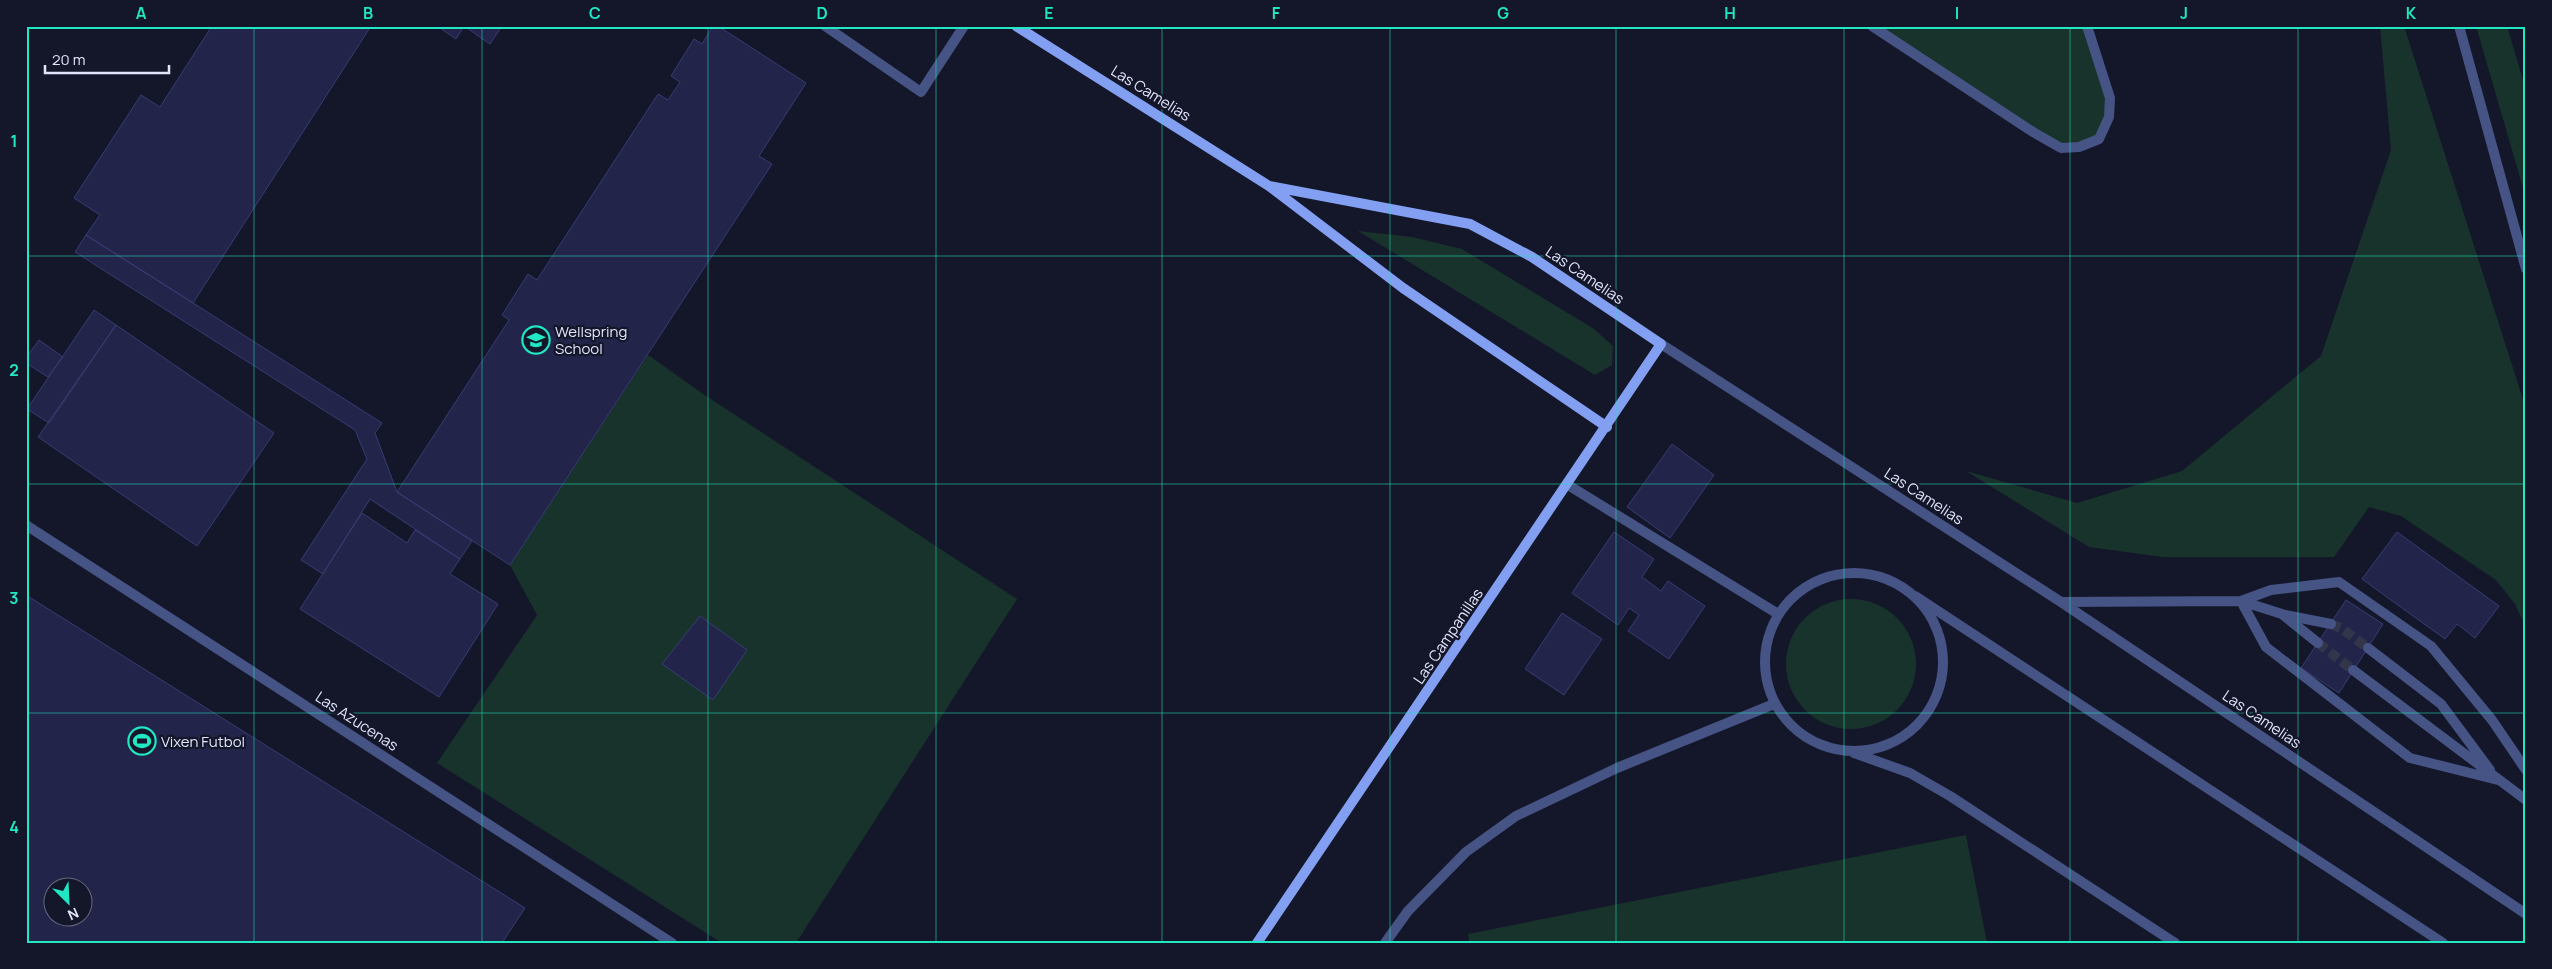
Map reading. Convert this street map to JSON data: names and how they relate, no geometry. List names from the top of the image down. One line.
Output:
{"streets":{"street":["Las Camelias","Las Campanillas","Las Azucenas"]},"crossings":[["Las Camelias","Las Campanillas"]],"places":{"school or university":["Wellspring School"],"sports":["Vixen Futbol"]},"scale_bar":"20 m","north":"bottom right","grid":{"columns":["A","B","C","D","E","F","G","H","I","J","K"],"rows":["1","2","3","4"]}}
